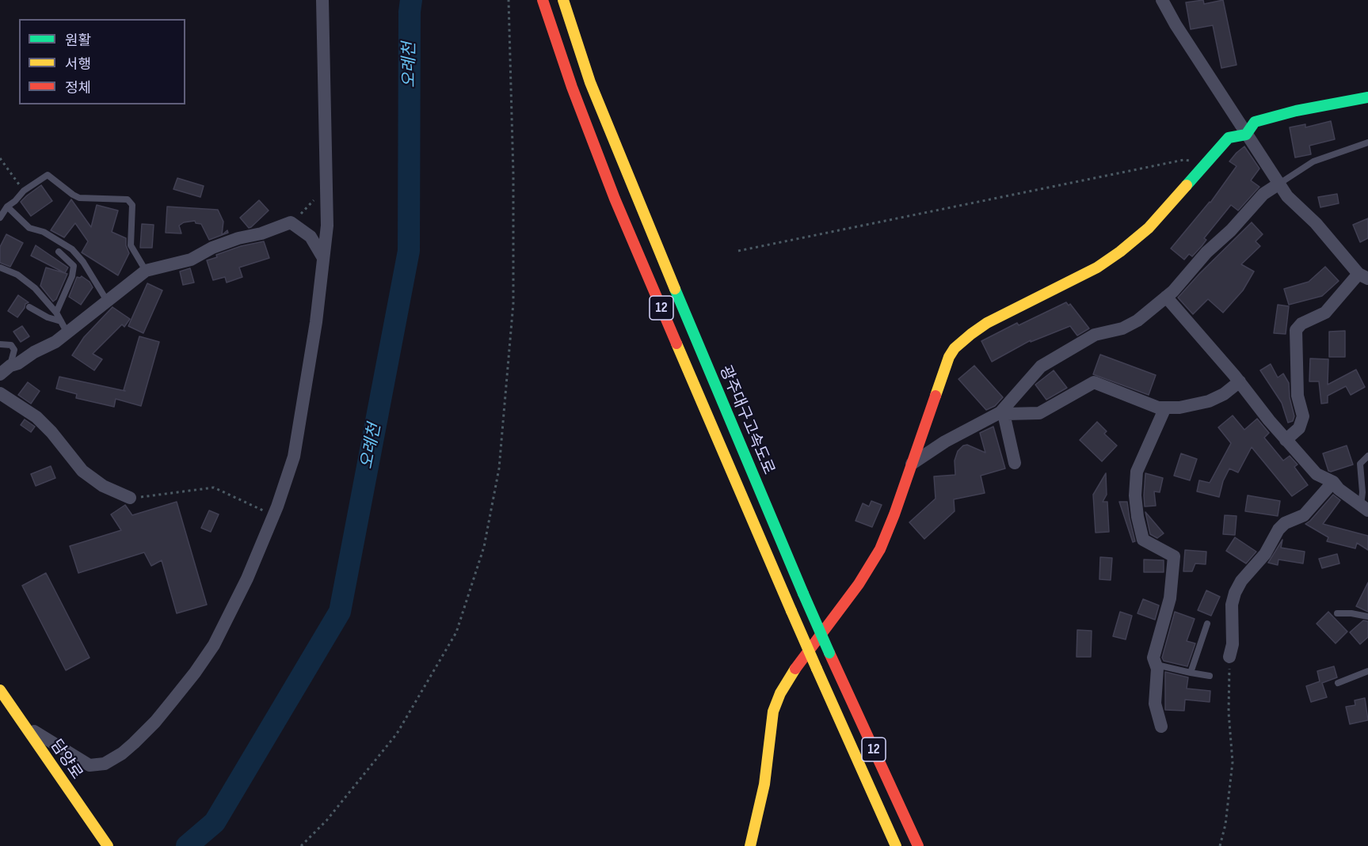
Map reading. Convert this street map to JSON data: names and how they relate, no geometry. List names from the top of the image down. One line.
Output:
{"streets":{"main road":["12","광주대구고속도로","담양로"]},"water":["오례천"],"legend":["원활","서행","정체"]}
